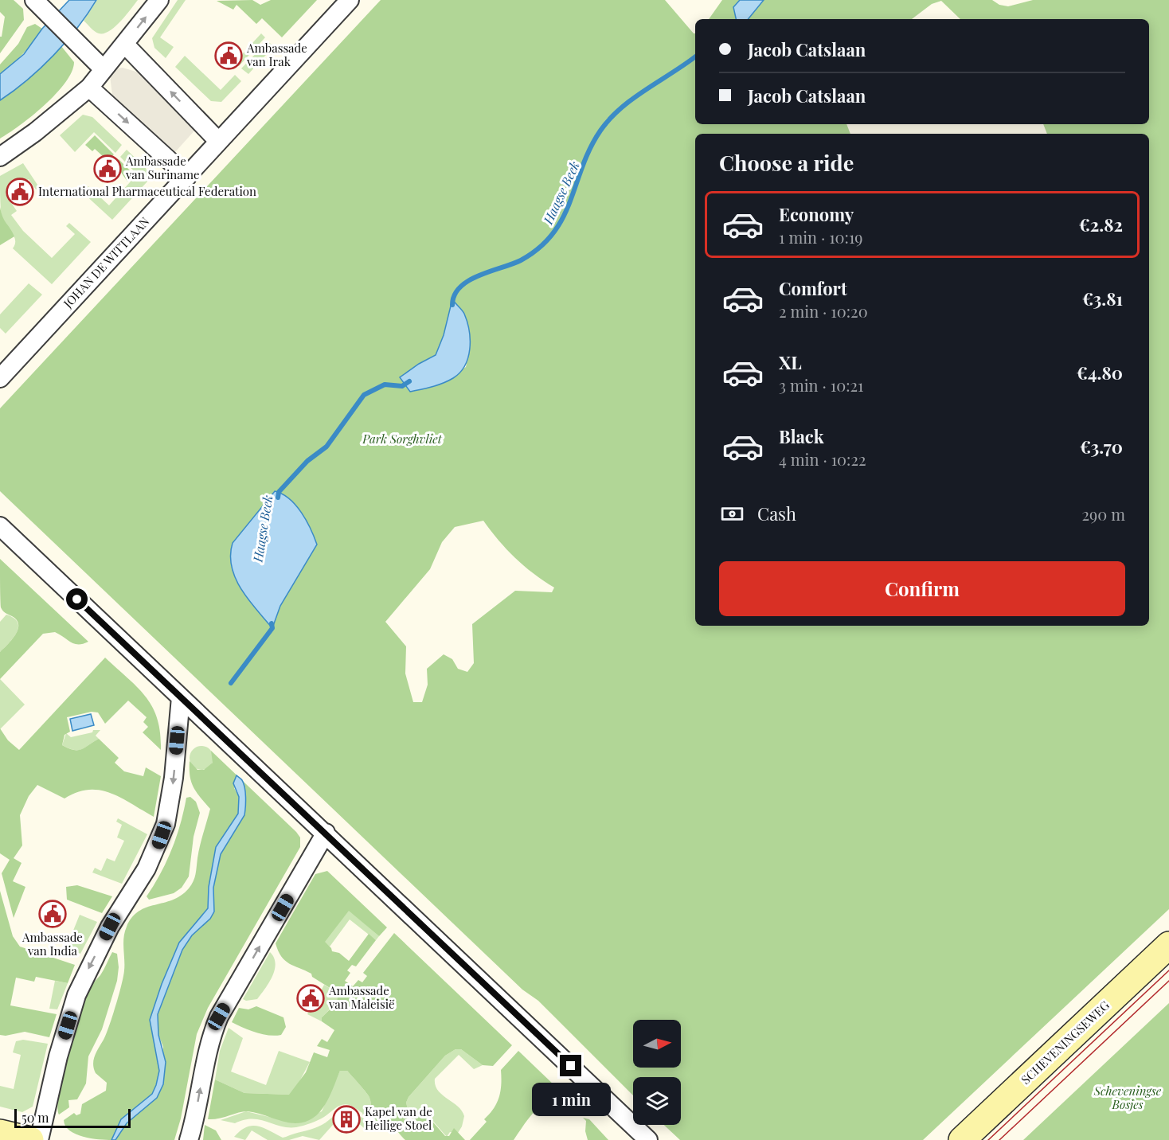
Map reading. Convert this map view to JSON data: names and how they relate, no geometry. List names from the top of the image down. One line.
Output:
{"streets":{"street":["JOHAN DE WITTLAAN","SCHEVENINGSEWEG"]},"water":["Haagse Beek"],"parks":["Park Sorghvliet","Scheveningse Bosjes"],"places":{"public building":["Ambassade van Irak","Ambassade van Suriname","International Pharmaceutical Federation","Ambassade van India","Ambassade van Maleisië"],"building":["Kapel van de Heilige Stoel"]},"scale_bar":"50 m","north":"right","page":{"banner":["Jacob Catslaan","Jacob Catslaan"],"heading":"Choose a ride","list":[{"name":"Economy","note":"1 min · 10:19","value":"€2.82"},{"name":"Comfort","note":"2 min · 10:20","value":"€3.81"},{"name":"XL","note":"3 min · 10:21","value":"€4.80"},{"name":"Black","note":"4 min · 10:22","value":"€3.70"}],"pay":["Cash","290 m"],"buttons":"Confirm","bubble":"1 min","scale":"50 m"}}
